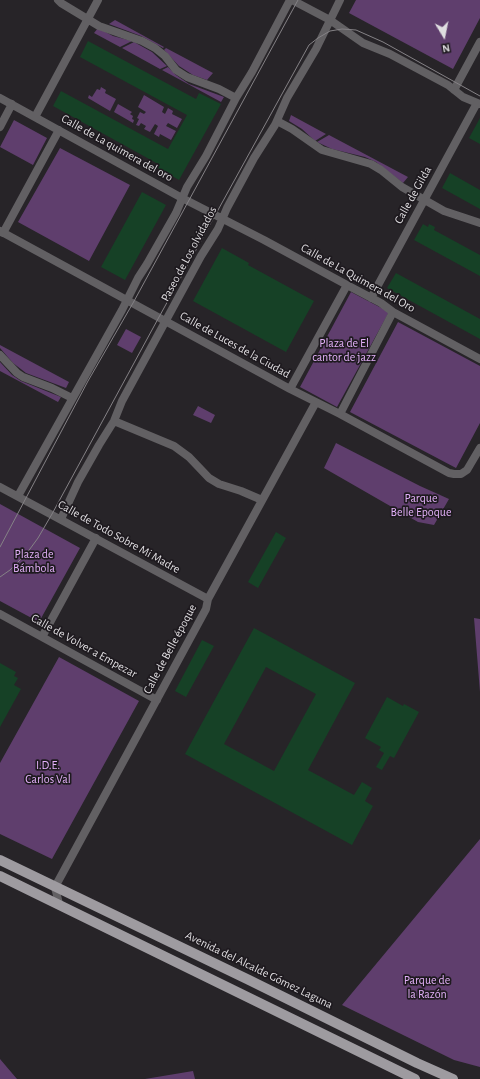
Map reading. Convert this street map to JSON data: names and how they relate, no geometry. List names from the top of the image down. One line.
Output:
{"streets":{"main road":["Avenida del Alcalde Gómez Laguna"],"street":["Calle de La quimera del oro","Calle de Gilda","Paseo de Los olvidados","Calle de La Quimera del Oro","Calle de Luces de la Ciudad","Calle de Todo Sobre Mi Madre","Calle de Volver a Empezar","Calle de Belle époque"]},"crossings":[["Calle de La quimera del oro","Paseo de Los olvidados"],["Calle de La quimera del oro","Calle de La Quimera del Oro"],["Calle de Gilda","Calle de La Quimera del Oro"],["Paseo de Los olvidados","Calle de La Quimera del Oro"],["Paseo de Los olvidados","Calle de Luces de la Ciudad"],["Paseo de Los olvidados","Calle de Todo Sobre Mi Madre"],["Calle de Luces de la Ciudad","Calle de Belle époque"],["Calle de Todo Sobre Mi Madre","Calle de Belle époque"],["Calle de Volver a Empezar","Calle de Belle époque"],["Calle de Belle époque","Avenida del Alcalde Gómez Laguna"]],"parks":["Plaza de El cantor de jazz","Parque Belle Epoque","Plaza de Bámbola","I.D.E. Carlos Val","Parque de la Razón"],"north":"bottom"}
